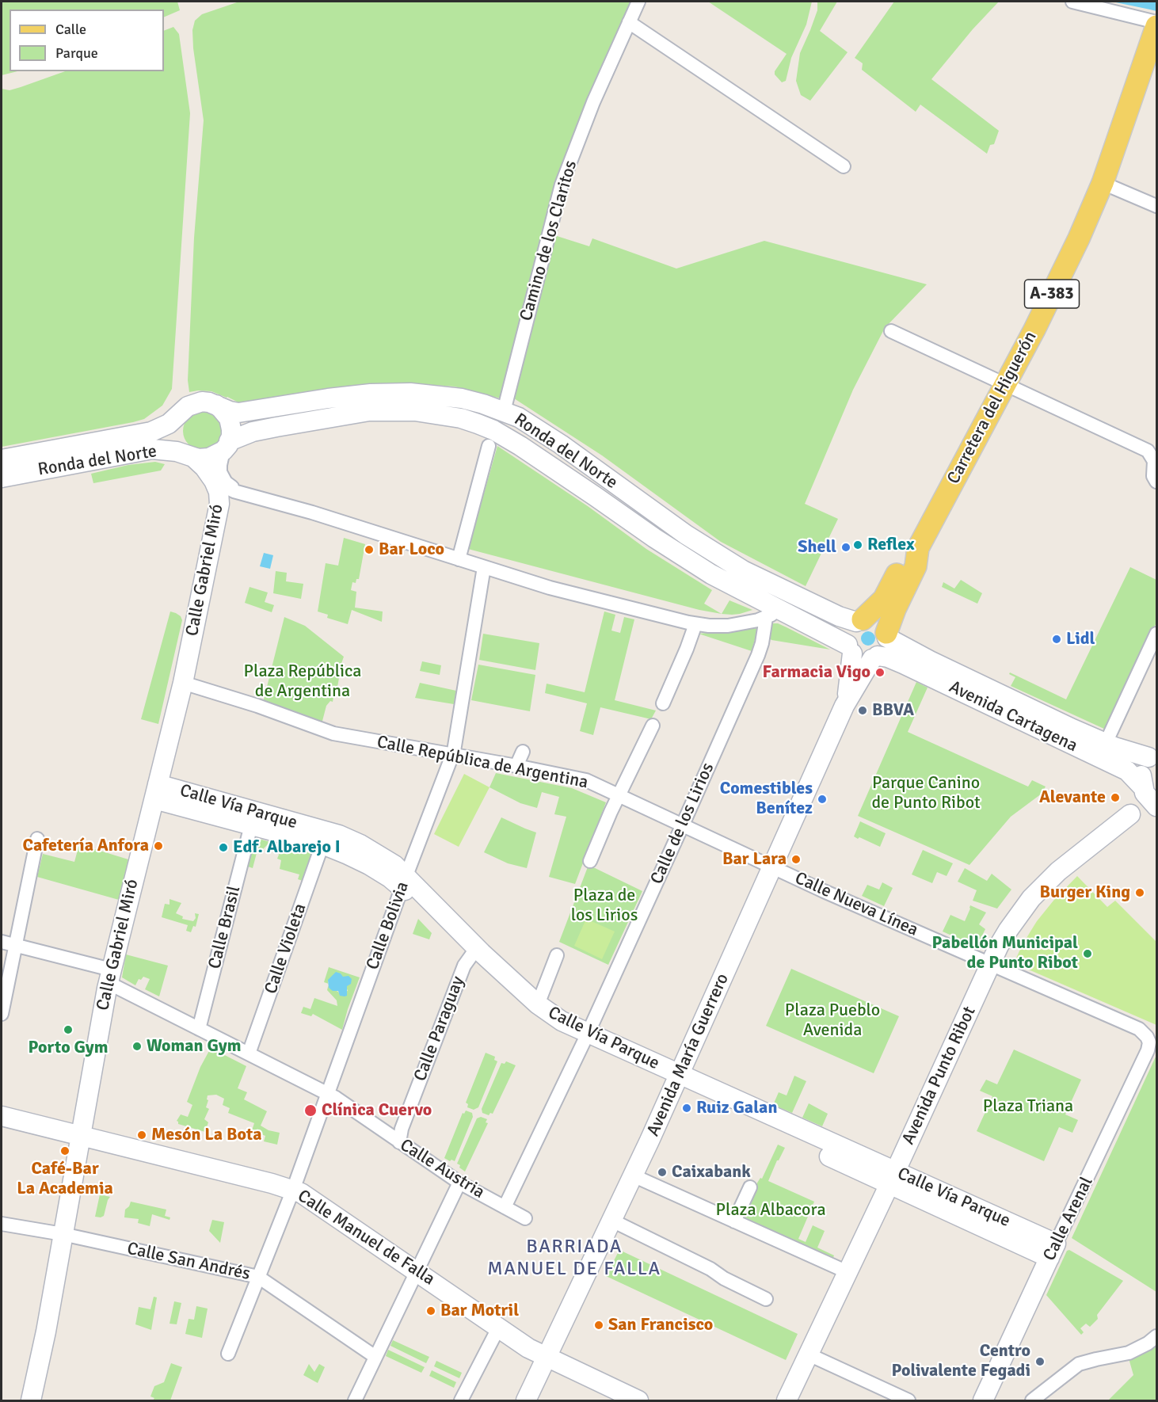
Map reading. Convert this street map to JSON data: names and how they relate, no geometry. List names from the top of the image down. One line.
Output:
{"streets":{"main road":["A-383","Carretera del Higuerón"],"street":["Camino de los Claritos","Ronda del Norte","Calle Gabriel Miró","Avenida Cartagena","Calle República de Argentina","Calle Vía Parque","Calle de los Lirios","Calle Nueva Línea","Calle Bolivia","Calle Brasil","Calle Violeta","Calle Paraguay","Avenida María Guerrero","Avenida Punto Ribot","Calle Austria","Calle Arenal","Calle Manuel de Falla","Calle San Andrés"]},"crossings":[["Camino de los Claritos","Ronda del Norte"],["A-383","Carretera del Higuerón"],["A-383","Ronda del Norte"],["A-383","Avenida Cartagena"],["A-383","Avenida María Guerrero"],["Ronda del Norte","Calle Gabriel Miró"],["Ronda del Norte","Avenida Cartagena"],["Ronda del Norte","Avenida María Guerrero"],["Calle Gabriel Miró","Calle República de Argentina"],["Calle Gabriel Miró","Calle Vía Parque"],["Calle Gabriel Miró","Calle Austria"],["Calle Gabriel Miró","Calle Manuel de Falla"],["Calle Gabriel Miró","Calle San Andrés"],["Avenida Cartagena","Avenida María Guerrero"],["Avenida Cartagena","Avenida Punto Ribot"],["Calle República de Argentina","Calle de los Lirios"],["Calle República de Argentina","Calle Nueva Línea"],["Calle República de Argentina","Calle Bolivia"],["Calle República de Argentina","Avenida María Guerrero"],["Calle Vía Parque","Calle de los Lirios"],["Calle Vía Parque","Calle Bolivia"],["Calle Vía Parque","Calle Brasil"],["Calle Vía Parque","Calle Violeta"],["Calle Vía Parque","Calle Paraguay"],["Calle Vía Parque","Avenida María Guerrero"],["Calle Vía Parque","Avenida Punto Ribot"],["Calle Vía Parque","Calle Arenal"],["Calle de los Lirios","Calle Austria"],["Calle Nueva Línea","Avenida María Guerrero"],["Calle Nueva Línea","Avenida Punto Ribot"],["Calle Nueva Línea","Calle Arenal"],["Calle Bolivia","Calle Austria"],["Calle Bolivia","Calle Manuel de Falla"],["Calle Bolivia","Calle San Andrés"],["Calle Brasil","Calle Austria"],["Calle Violeta","Calle Austria"],["Calle Paraguay","Calle Austria"],["Avenida María Guerrero","Calle Manuel de Falla"]],"districts":["BARRIADA MANUEL DE FALLA"],"parks":["Plaza República de Argentina","Parque Canino de Punto Ribot","Plaza de los Lirios","Plaza Pueblo Avenida","Plaza Triana","Plaza Albacora"],"places":["Reflex","Shell","Bar Loco","Lidl","Farmacia Vigo","BBVA","Alevante","Comestibles Benítez","Cafetería Anfora","Edf. Albarejo I","Bar Lara","Burger King","Pabellón Municipal de Punto Ribot","Porto Gym","Woman Gym","Ruiz Galan","Clínica Cuervo","Mesón La Bota","Café-Bar La Academia","Caixabank","Bar Motril","San Francisco","Centro Polivalente Fegadi"],"legend":["Calle","Parque"]}
